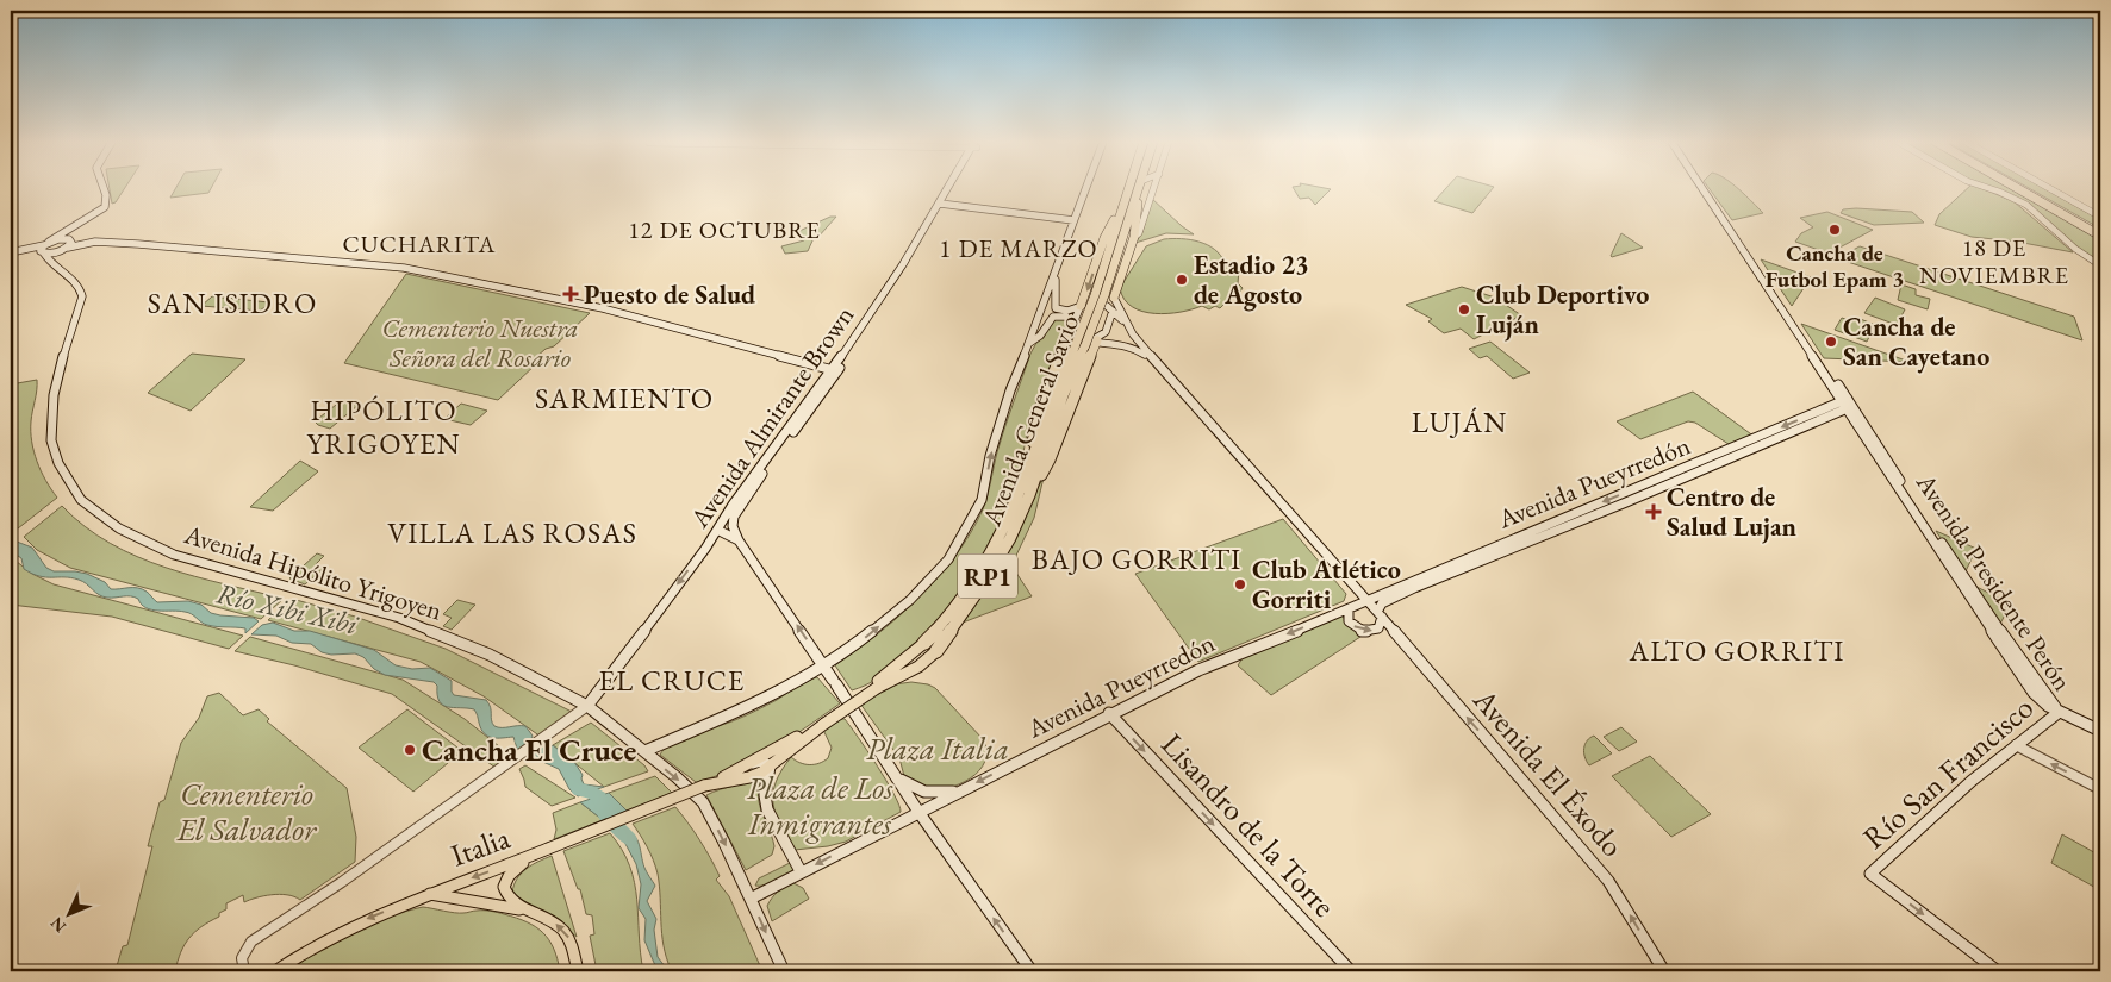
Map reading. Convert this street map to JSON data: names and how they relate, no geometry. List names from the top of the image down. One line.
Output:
{"streets":{"highway":["Avenida General Savio","RP1"],"main road":["Avenida Almirante Brown","Avenida Pueyrredón","Avenida Hipólito Yrigoyen","Avenida Presidente Perón","Avenida El Éxodo","Río San Francisco","Lisandro de la Torre","Italia"]},"crossings":[["Avenida Almirante Brown","Avenida Hipólito Yrigoyen"],["Avenida General Savio","RP1"],["Avenida General Savio","Italia"],["Avenida Pueyrredón","Avenida Hipólito Yrigoyen"],["Avenida Pueyrredón","RP1"],["Avenida Pueyrredón","Avenida Presidente Perón"],["Avenida Pueyrredón","Avenida El Éxodo"],["Avenida Pueyrredón","Lisandro de la Torre"],["Avenida Presidente Perón","Río San Francisco"]],"one_way":["Avenida El Éxodo","Lisandro de la Torre","Italia"],"districts":["12 DE OCTUBRE","CUCHARITA","1 DE MARZO","18 DE NOVIEMBRE","SAN ISIDRO","SARMIENTO","HIPÓLITO YRIGOYEN","LUJÁN","VILLA LAS ROSAS","BAJO GORRITI","ALTO GORRITI","EL CRUCE"],"water":["Río Xibi Xibi"],"parks":["Cementerio Nuestra Señora del Rosario","Plaza Italia","Plaza de Los Inmigrantes","Cementerio El Salvador"],"places":{"other":["Cancha de Futbol Epam 3","Estadio 23 de Agosto","Club Deportivo Luján","Cancha de San Cayetano","Club Atlético Gorriti","Cancha El Cruce"],"health":["Puesto de Salud","Centro de Salud Lujan"]},"north":"bottom left"}
